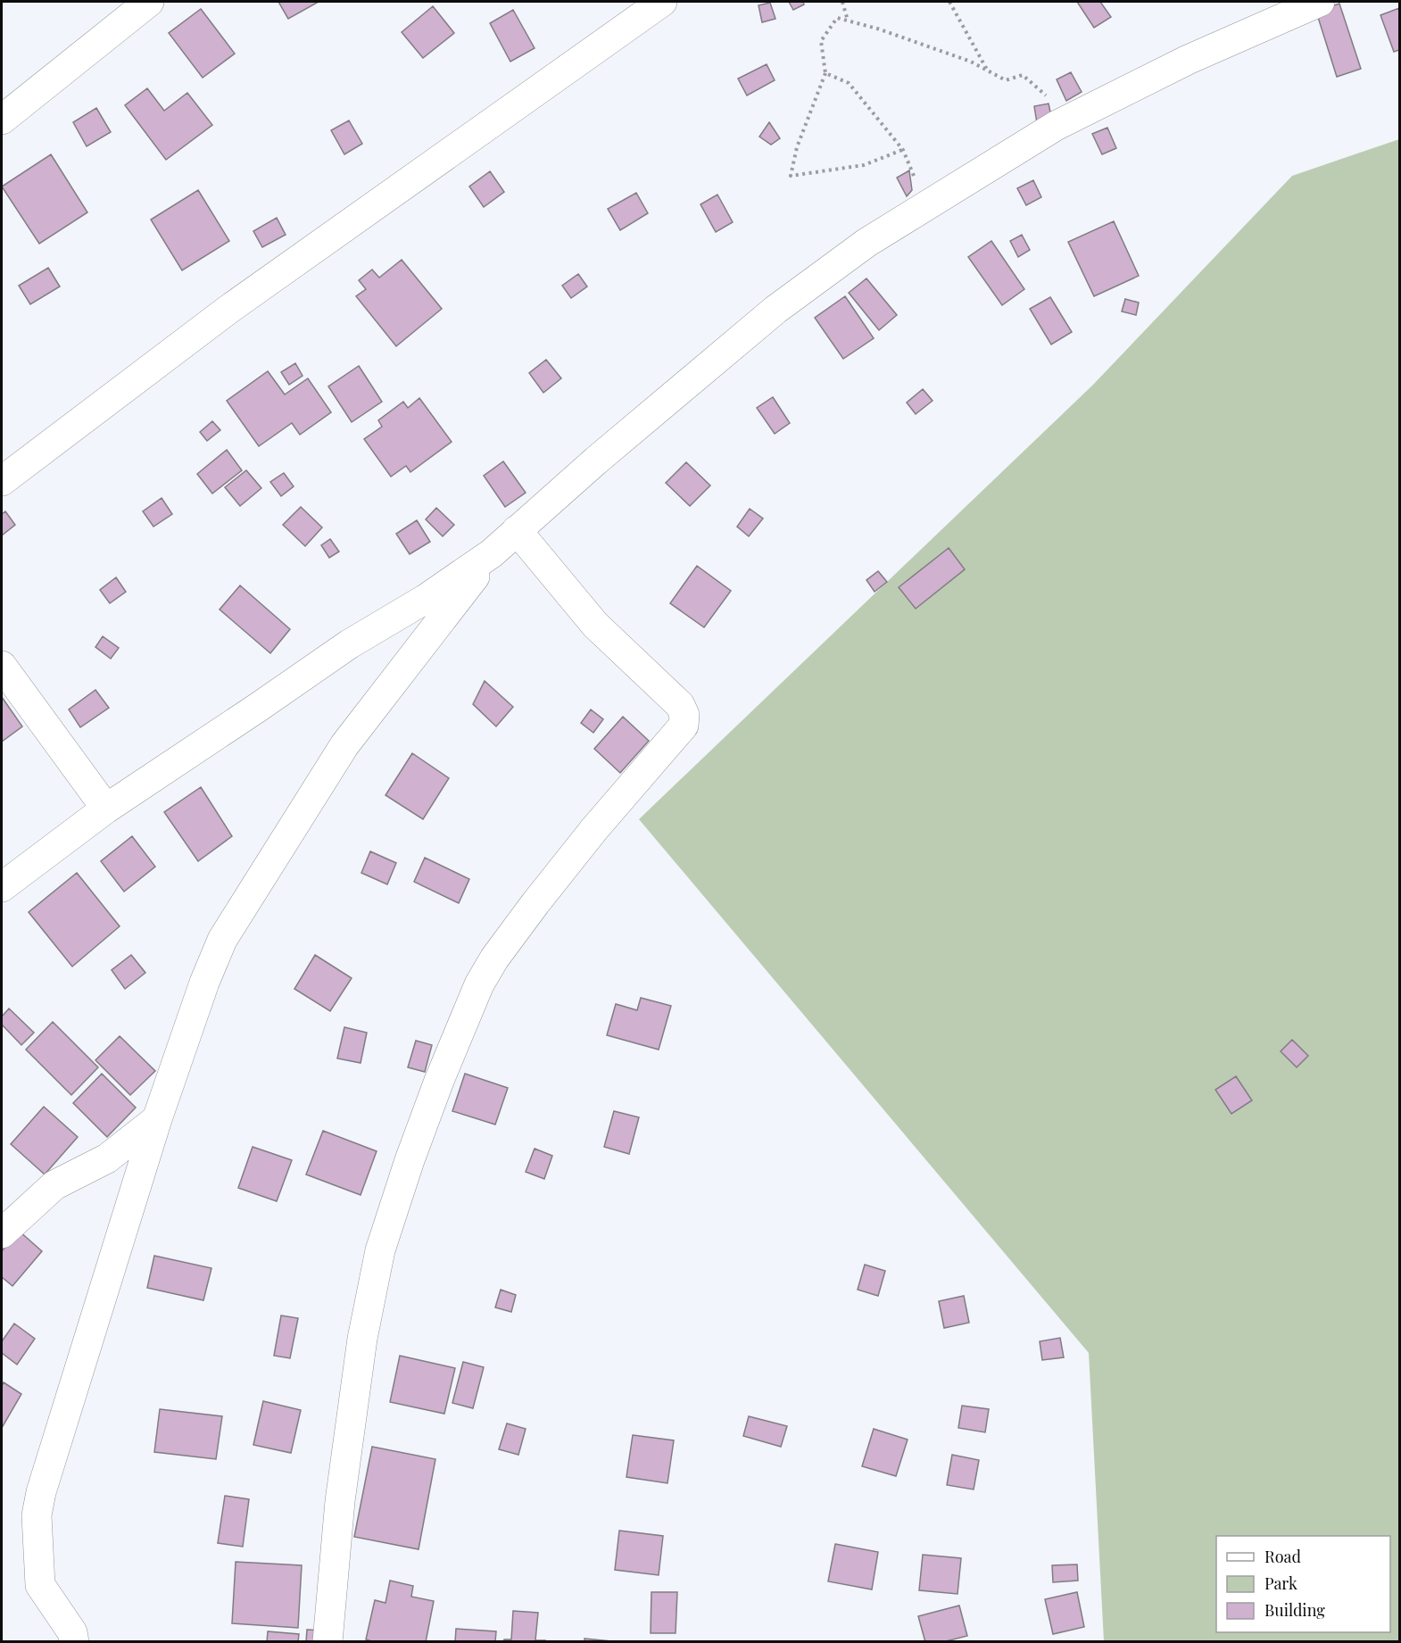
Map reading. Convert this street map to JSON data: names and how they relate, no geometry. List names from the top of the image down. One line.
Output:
{"legend":["Road","Park","Building"]}
